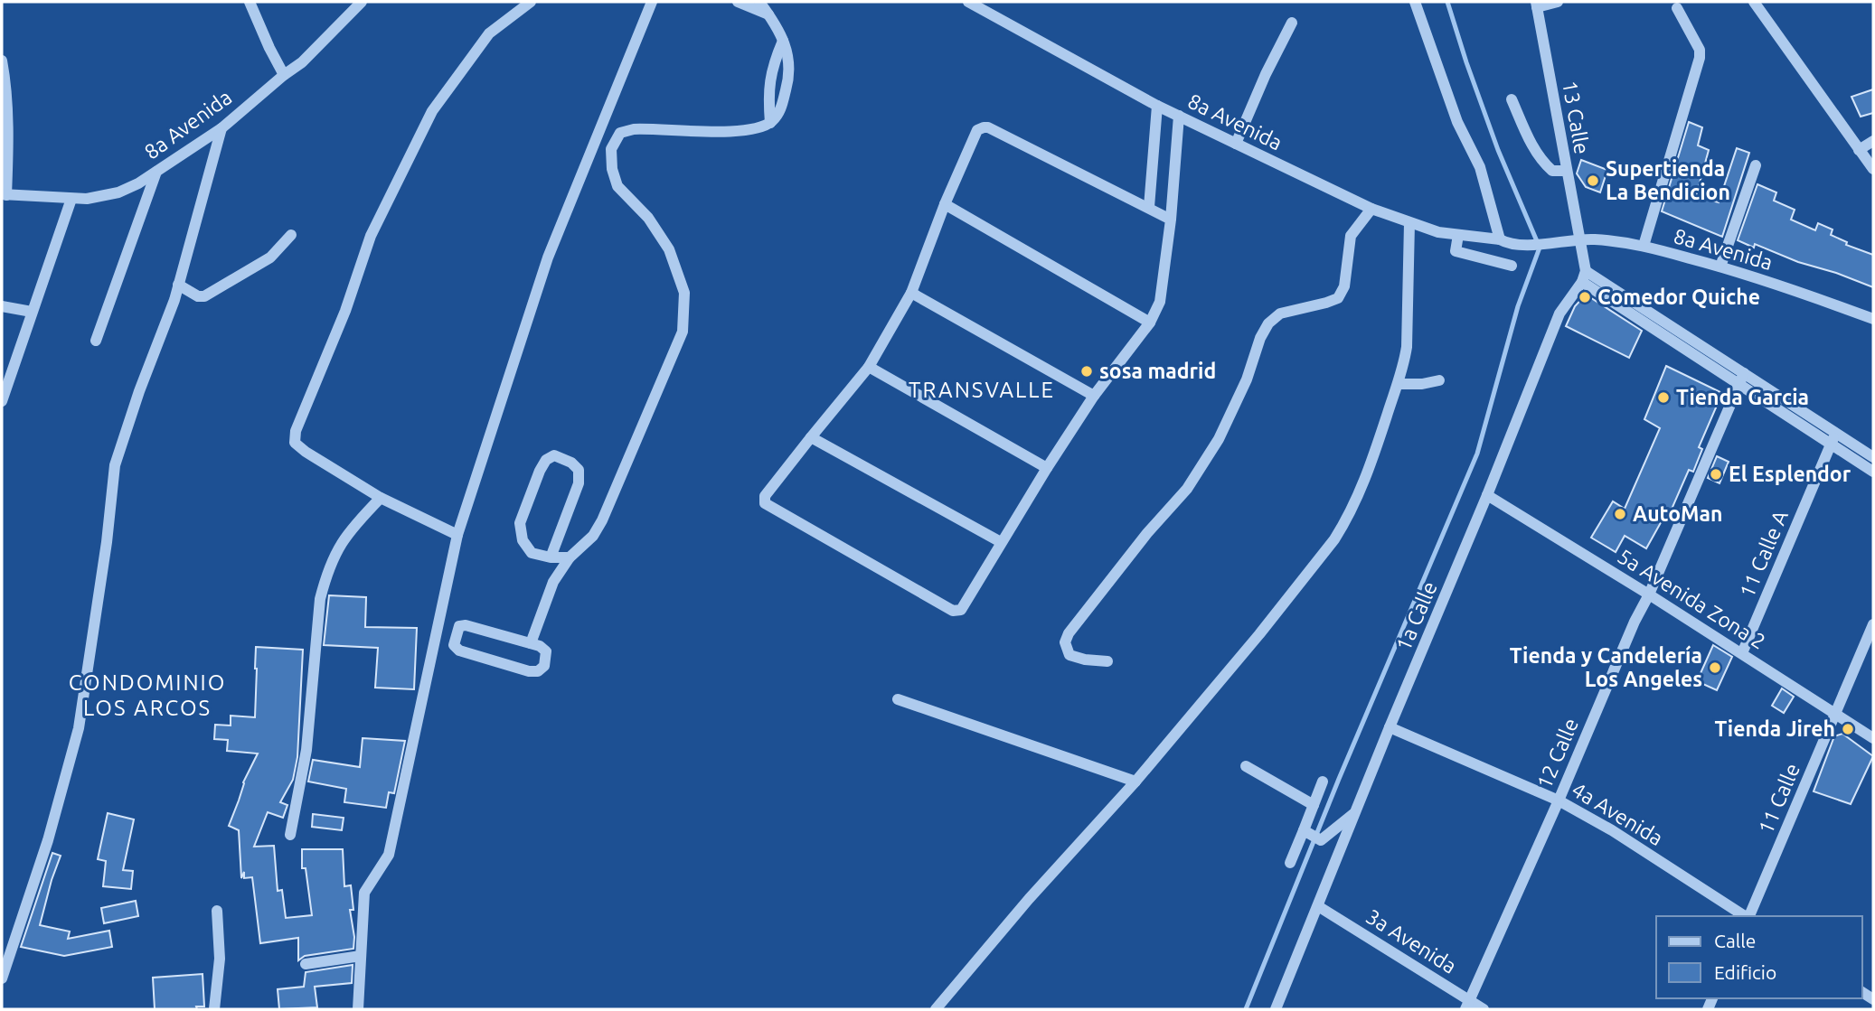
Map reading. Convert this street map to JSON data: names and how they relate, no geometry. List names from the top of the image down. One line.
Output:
{"streets":{"street":["13 Calle","8a Avenida","11 Calle A","5a Avenida Zona 2","1a Calle","12 Calle","11 Calle","4a Avenida","3a Avenida"]},"crossings":[["13 Calle","8a Avenida"],["11 Calle A","5a Avenida Zona 2"],["5a Avenida Zona 2","1a Calle"],["5a Avenida Zona 2","12 Calle"],["5a Avenida Zona 2","11 Calle"],["1a Calle","4a Avenida"],["1a Calle","3a Avenida"],["12 Calle","4a Avenida"],["12 Calle","3a Avenida"]],"districts":["TRANSVALLE","CONDOMINIO LOS ARCOS"],"places":["Supertienda La Bendicion","Comedor Quiche","sosa madrid","Tienda Garcia","El Esplendor","AutoMan","Tienda y Candelería Los Angeles","Tienda Jireh"],"legend":["Calle","Edificio"]}
